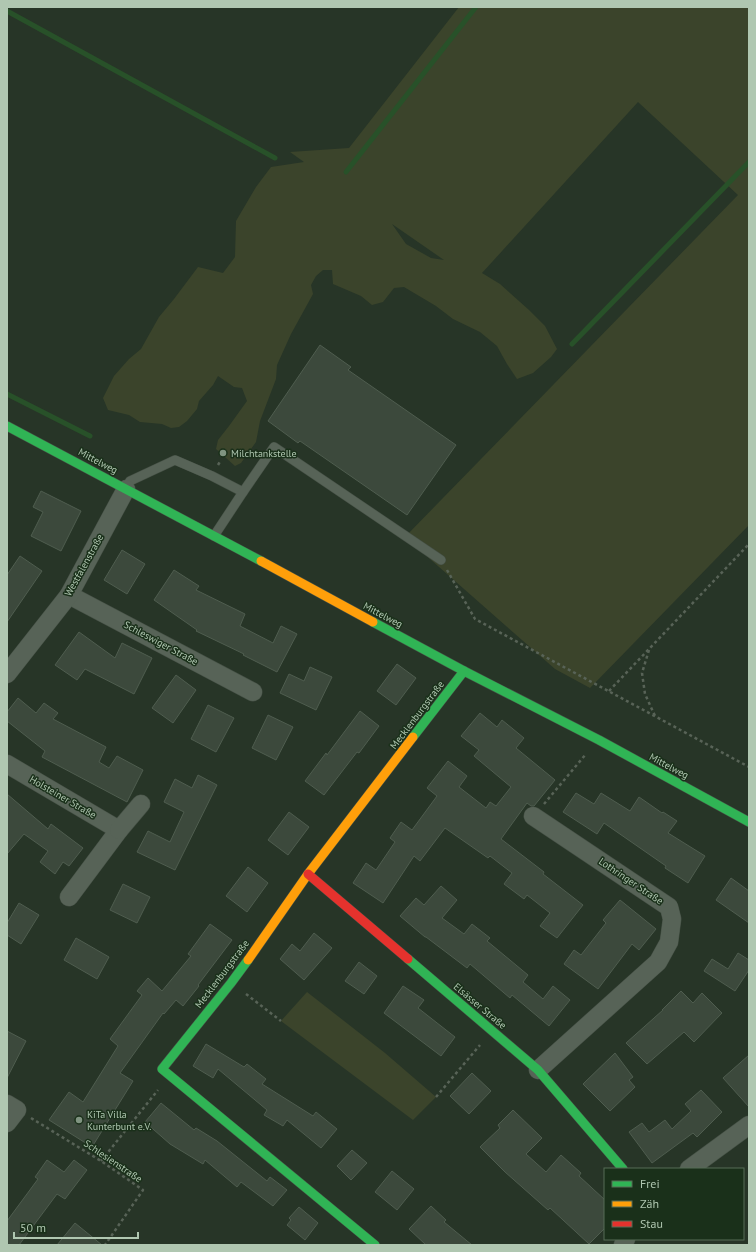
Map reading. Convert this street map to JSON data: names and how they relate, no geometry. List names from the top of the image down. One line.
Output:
{"streets":{"street":["Mittelweg","Westfalenstraße","Schleswiger Straße","Mecklenburgstraße","Holsteiner Straße","Lothringer Straße","Elsässer Straße"],"path":["Schlesienstraße"]},"crossings":[["Mittelweg","Westfalenstraße"],["Mittelweg","Mecklenburgstraße"],["Westfalenstraße","Schleswiger Straße"],["Mecklenburgstraße","Elsässer Straße"],["Lothringer Straße","Elsässer Straße"]],"places":["Milchtankstelle","KiTa Villa Kunterbunt e.V."],"legend":["Frei","Zäh","Stau"],"scale_bar":"50 m"}
